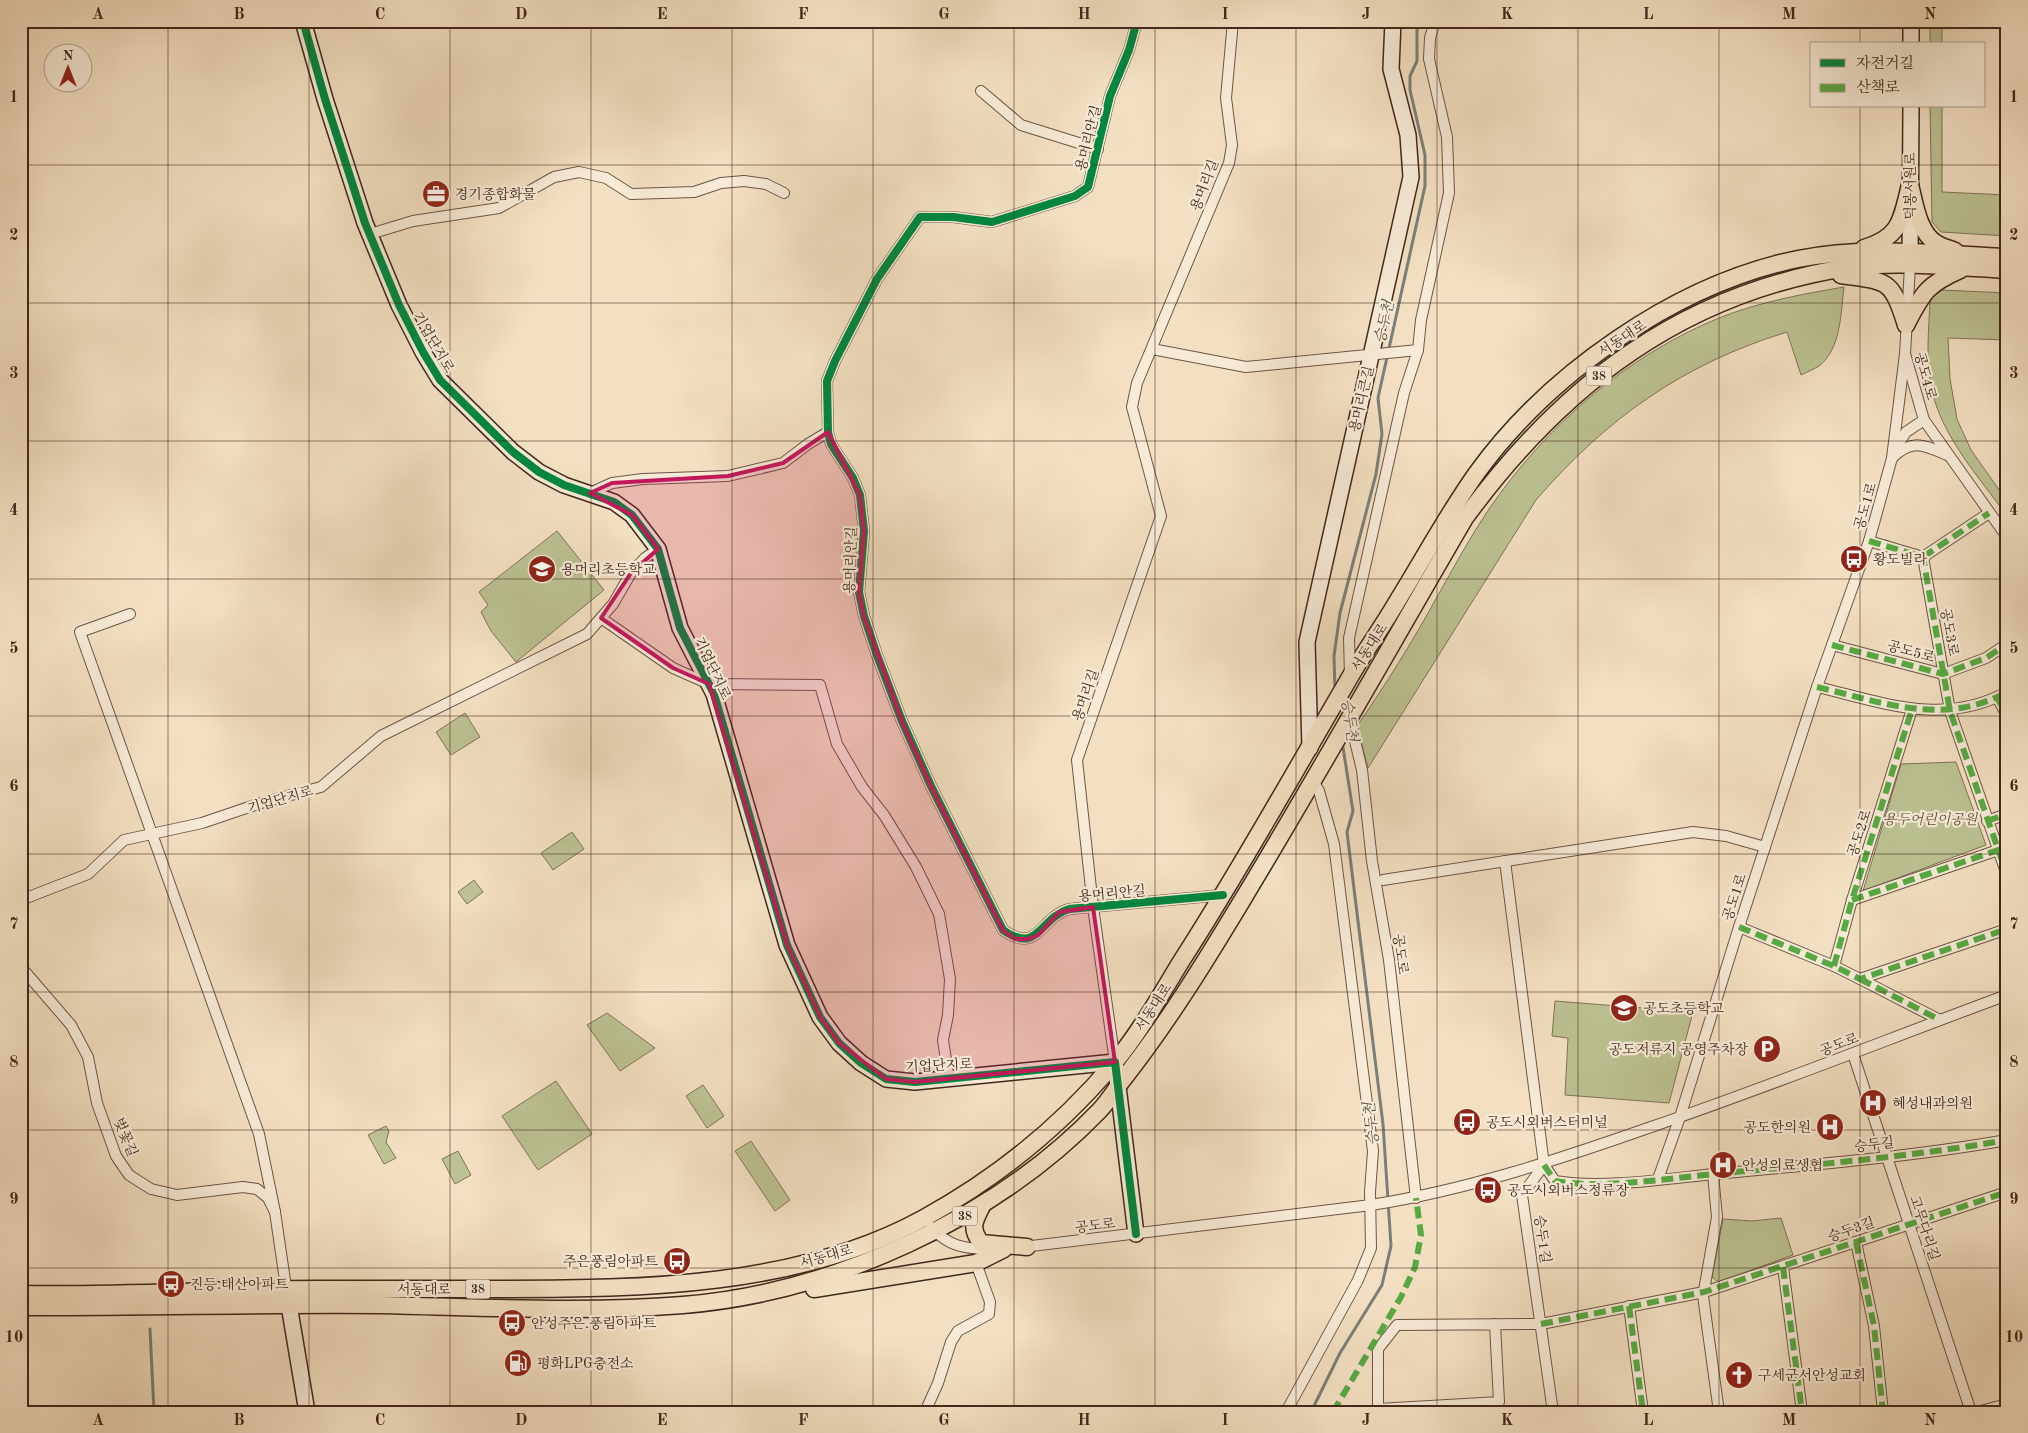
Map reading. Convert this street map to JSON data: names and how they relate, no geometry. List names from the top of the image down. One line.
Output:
{"streets":{"main road":["서동대로","38"],"street":["용머리안길","용머리길","덕봉서원로","기업단지로","공도4로","용머리큰길","공도1로","공도3로","공도5로","공도2로","공도로","벚꽃길","승두길","고무다리길","승두3길","승두1길"]},"crossings":[["용머리안길","용머리길"],["용머리안길","서동대로"],["용머리길","서동대로"],["용머리길","기업단지로"],["덕봉서원로","서동대로"],["덕봉서원로","공도4로"],["서동대로","기업단지로"],["서동대로","공도4로"],["서동대로","용머리큰길"],["서동대로","공도로"],["서동대로","벚꽃길"],["공도4로","공도1로"],["공도1로","공도5로"],["공도1로","공도로"],["공도3로","공도5로"],["공도로","승두길"],["공도로","고무다리길"],["공도로","승두1길"],["승두길","고무다리길"],["승두길","승두1길"],["고무다리길","승두3길"]],"water":["승두천"],"parks":["용두어린이공원"],"places":{"office":["경기종합화물"],"bus stop":["황도빌라","공도시외버스터미널","공도시외버스정류장","주은풍림아파트","진등.태산아파트","안성주은.풍림아파트"],"school or university":["용머리초등학교","공도초등학교"],"parking":["공도저류지 공영주차장"],"hospital":["혜성내과의원","공도한의원","안성의료생협"],"fuel station":["평화LPG충전소"],"church":["구세군서안성교회"]},"legend":["자전거길","산책로"],"north":"top","grid":{"columns":["A","B","C","D","E","F","G","H","I","J","K","L","M","N"],"rows":["1","2","3","4","5","6","7","8","9","10"]}}
